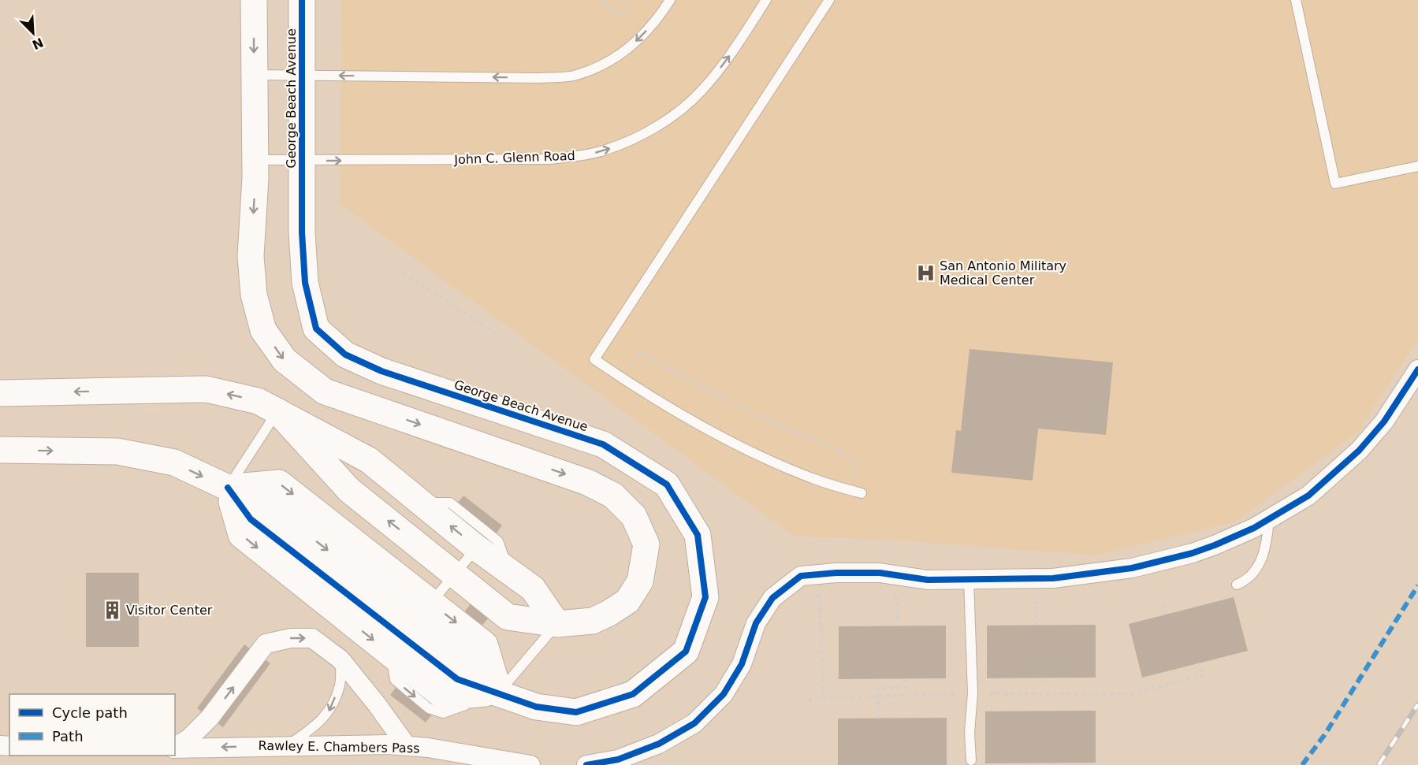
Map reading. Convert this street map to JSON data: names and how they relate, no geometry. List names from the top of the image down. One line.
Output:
{"streets":{"street":["George Beach Avenue","Rawley E. Chambers Pass"],"lane":["John C. Glenn Road"]},"crossings":[["George Beach Avenue","John C. Glenn Road"]],"places":{"hospital":["San Antonio Military Medical Center"],"building":["Visitor Center"]},"legend":["Cycle path","Path"],"north":"bottom right"}
